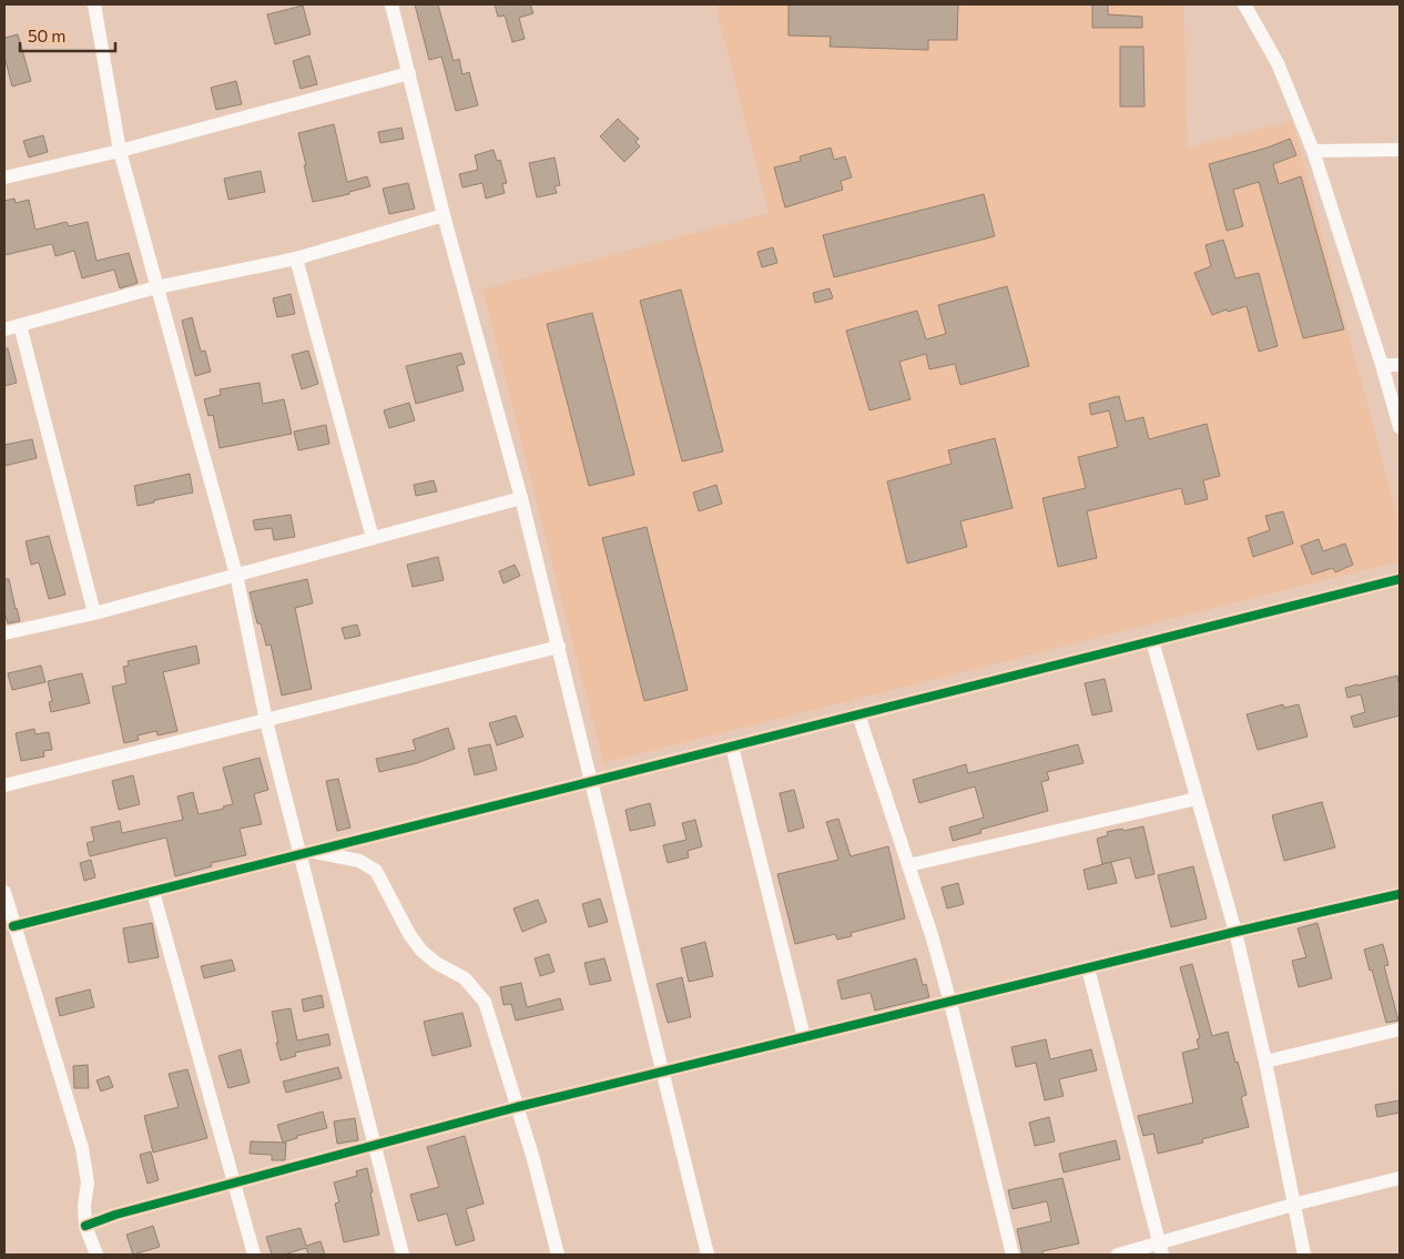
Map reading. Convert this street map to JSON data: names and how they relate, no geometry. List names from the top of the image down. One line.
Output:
{"scale_bar":"50 m"}
